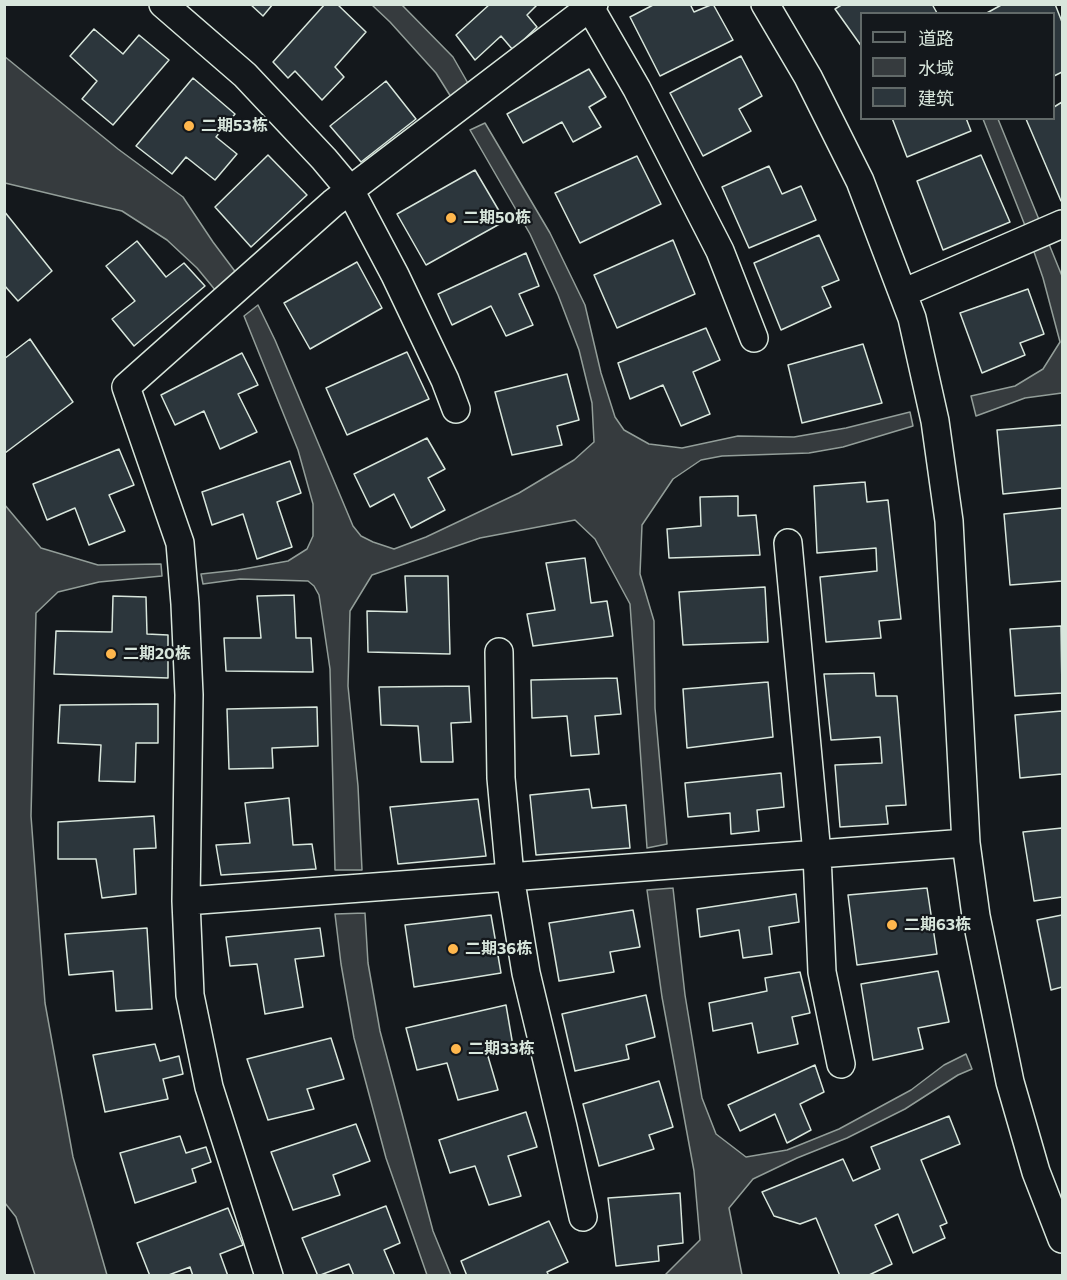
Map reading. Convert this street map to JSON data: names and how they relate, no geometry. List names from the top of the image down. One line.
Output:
{"places":["二期53栋","二期50栋","二期20栋","二期63栋","二期36栋","二期33栋"],"legend":["道路","水域","建筑"]}
